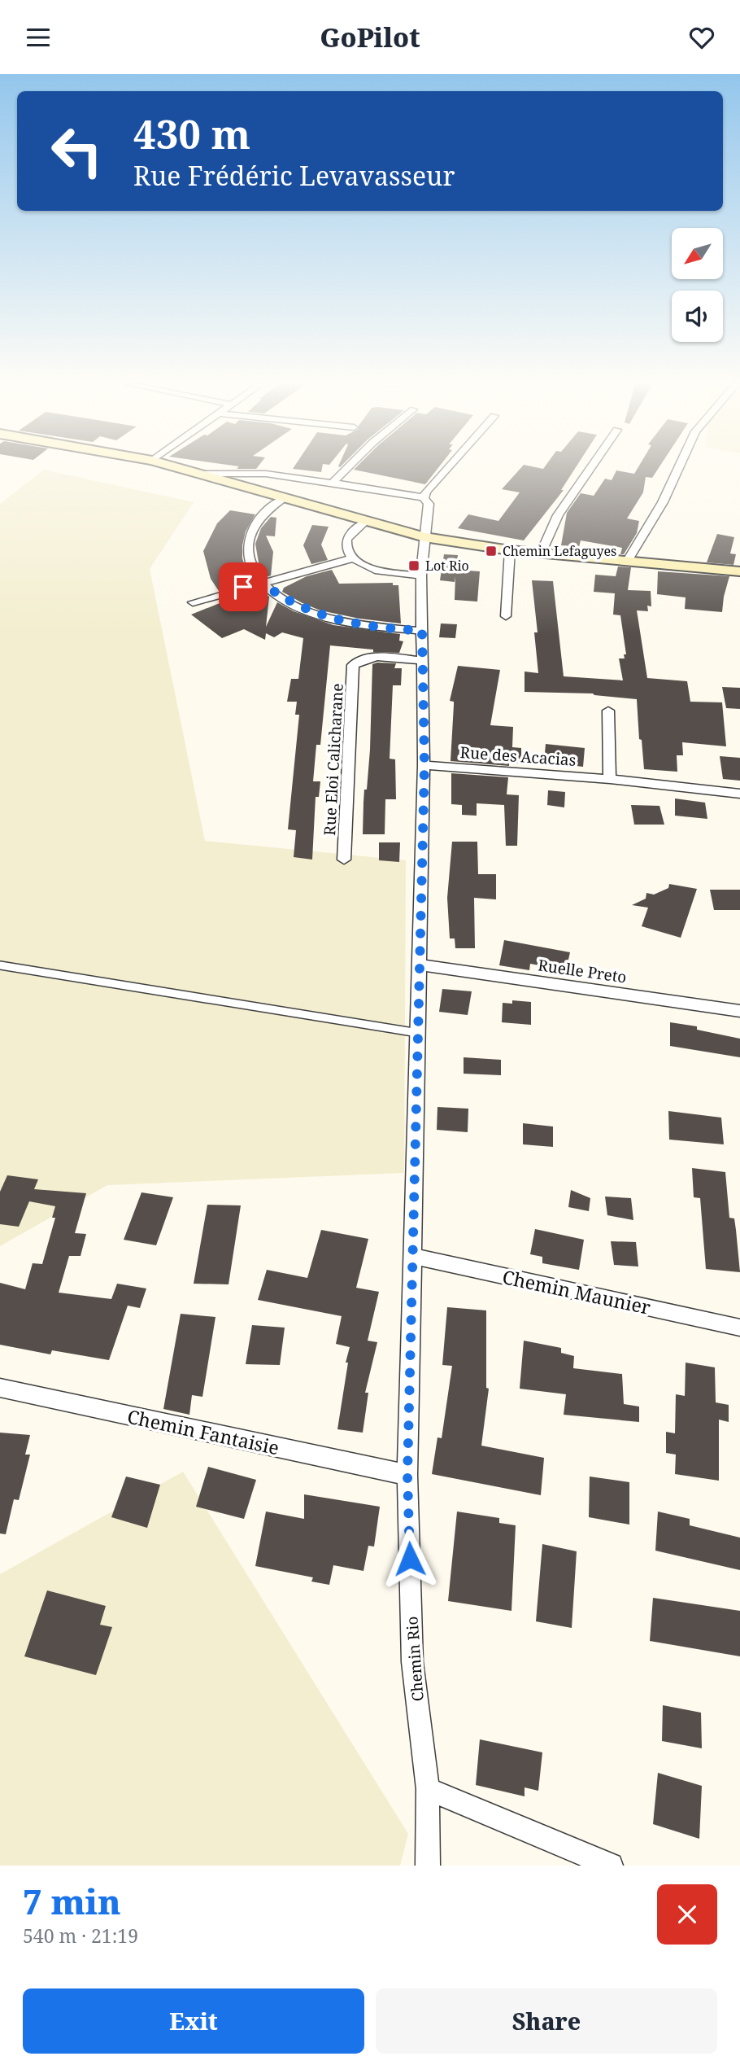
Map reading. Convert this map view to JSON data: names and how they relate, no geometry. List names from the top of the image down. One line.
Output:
{"streets":{"street":["Rue des Acacias","Rue Eloi Calicharane","Ruelle Preto","Chemin Maunier","Chemin Fantaisie","Chemin Rio"]},"crossings":[["Rue des Acacias","Chemin Rio"],["Rue Eloi Calicharane","Chemin Rio"],["Ruelle Preto","Chemin Rio"],["Chemin Maunier","Chemin Rio"],["Chemin Fantaisie","Chemin Rio"]],"places":{"transit":["Chemin Lefaguyes","Lot Rio"]},"north":"bottom left","page":{"header":"GoPilot","turn":["430 m","Rue Frédéric Levavasseur"],"heading":["7 min","540 m · 21:19"],"buttons":["Exit","Share"]}}
